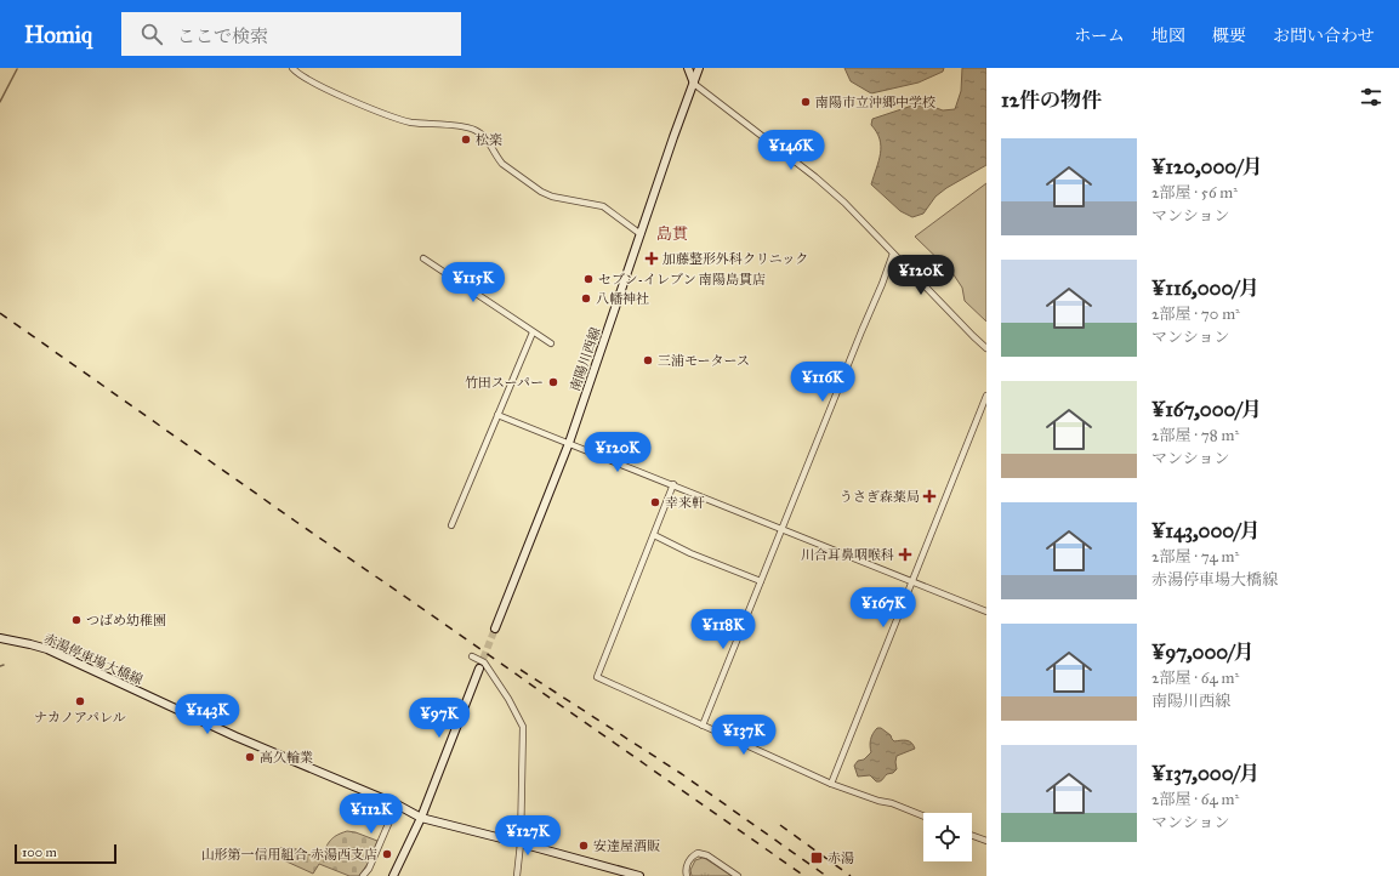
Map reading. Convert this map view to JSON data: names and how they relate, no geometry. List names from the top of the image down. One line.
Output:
{"streets":{"main road":["南陽川西線","赤湯停車場大橋線"]},"districts":["島貫"],"places":{"other":["南陽市立沖郷中学校","松楽","セブン-イレブン 南陽島貫店","八幡神社","三浦モータース","竹田スーパー","幸来軒","つばめ幼稚園","ナカノアパレル","高久輪業","安達屋酒販","山形第一信用組合 赤湯西支店"],"health":["加藤整形外科クリニック","うさぎ森薬局","川合耳鼻咽喉科"],"transit":["赤湯"]},"scale_bar":"100 m","page":{"header":"Homiq","search":"ここで検索","nav":["ホーム","地図","概要","お問い合わせ"],"heading":"12件の物件","list":[{"name":"¥120,000/月","note":"2部屋 · 56 m² · マンション"},{"name":"¥116,000/月","note":"2部屋 · 70 m² · マンション"},{"name":"¥167,000/月","note":"2部屋 · 78 m² · マンション"},{"name":"¥143,000/月","note":"2部屋 · 74 m² · 赤湯停車場大橋線"},{"name":"¥97,000/月","note":"2部屋 · 64 m² · 南陽川西線"},{"name":"¥137,000/月","note":"2部屋 · 64 m² · マンション"}],"price":["¥146K","¥120K","¥115K","¥116K","¥120K","¥167K","¥118K","¥143K","¥97K","¥137K","¥112K","¥127K"],"scale":"100 m"}}
